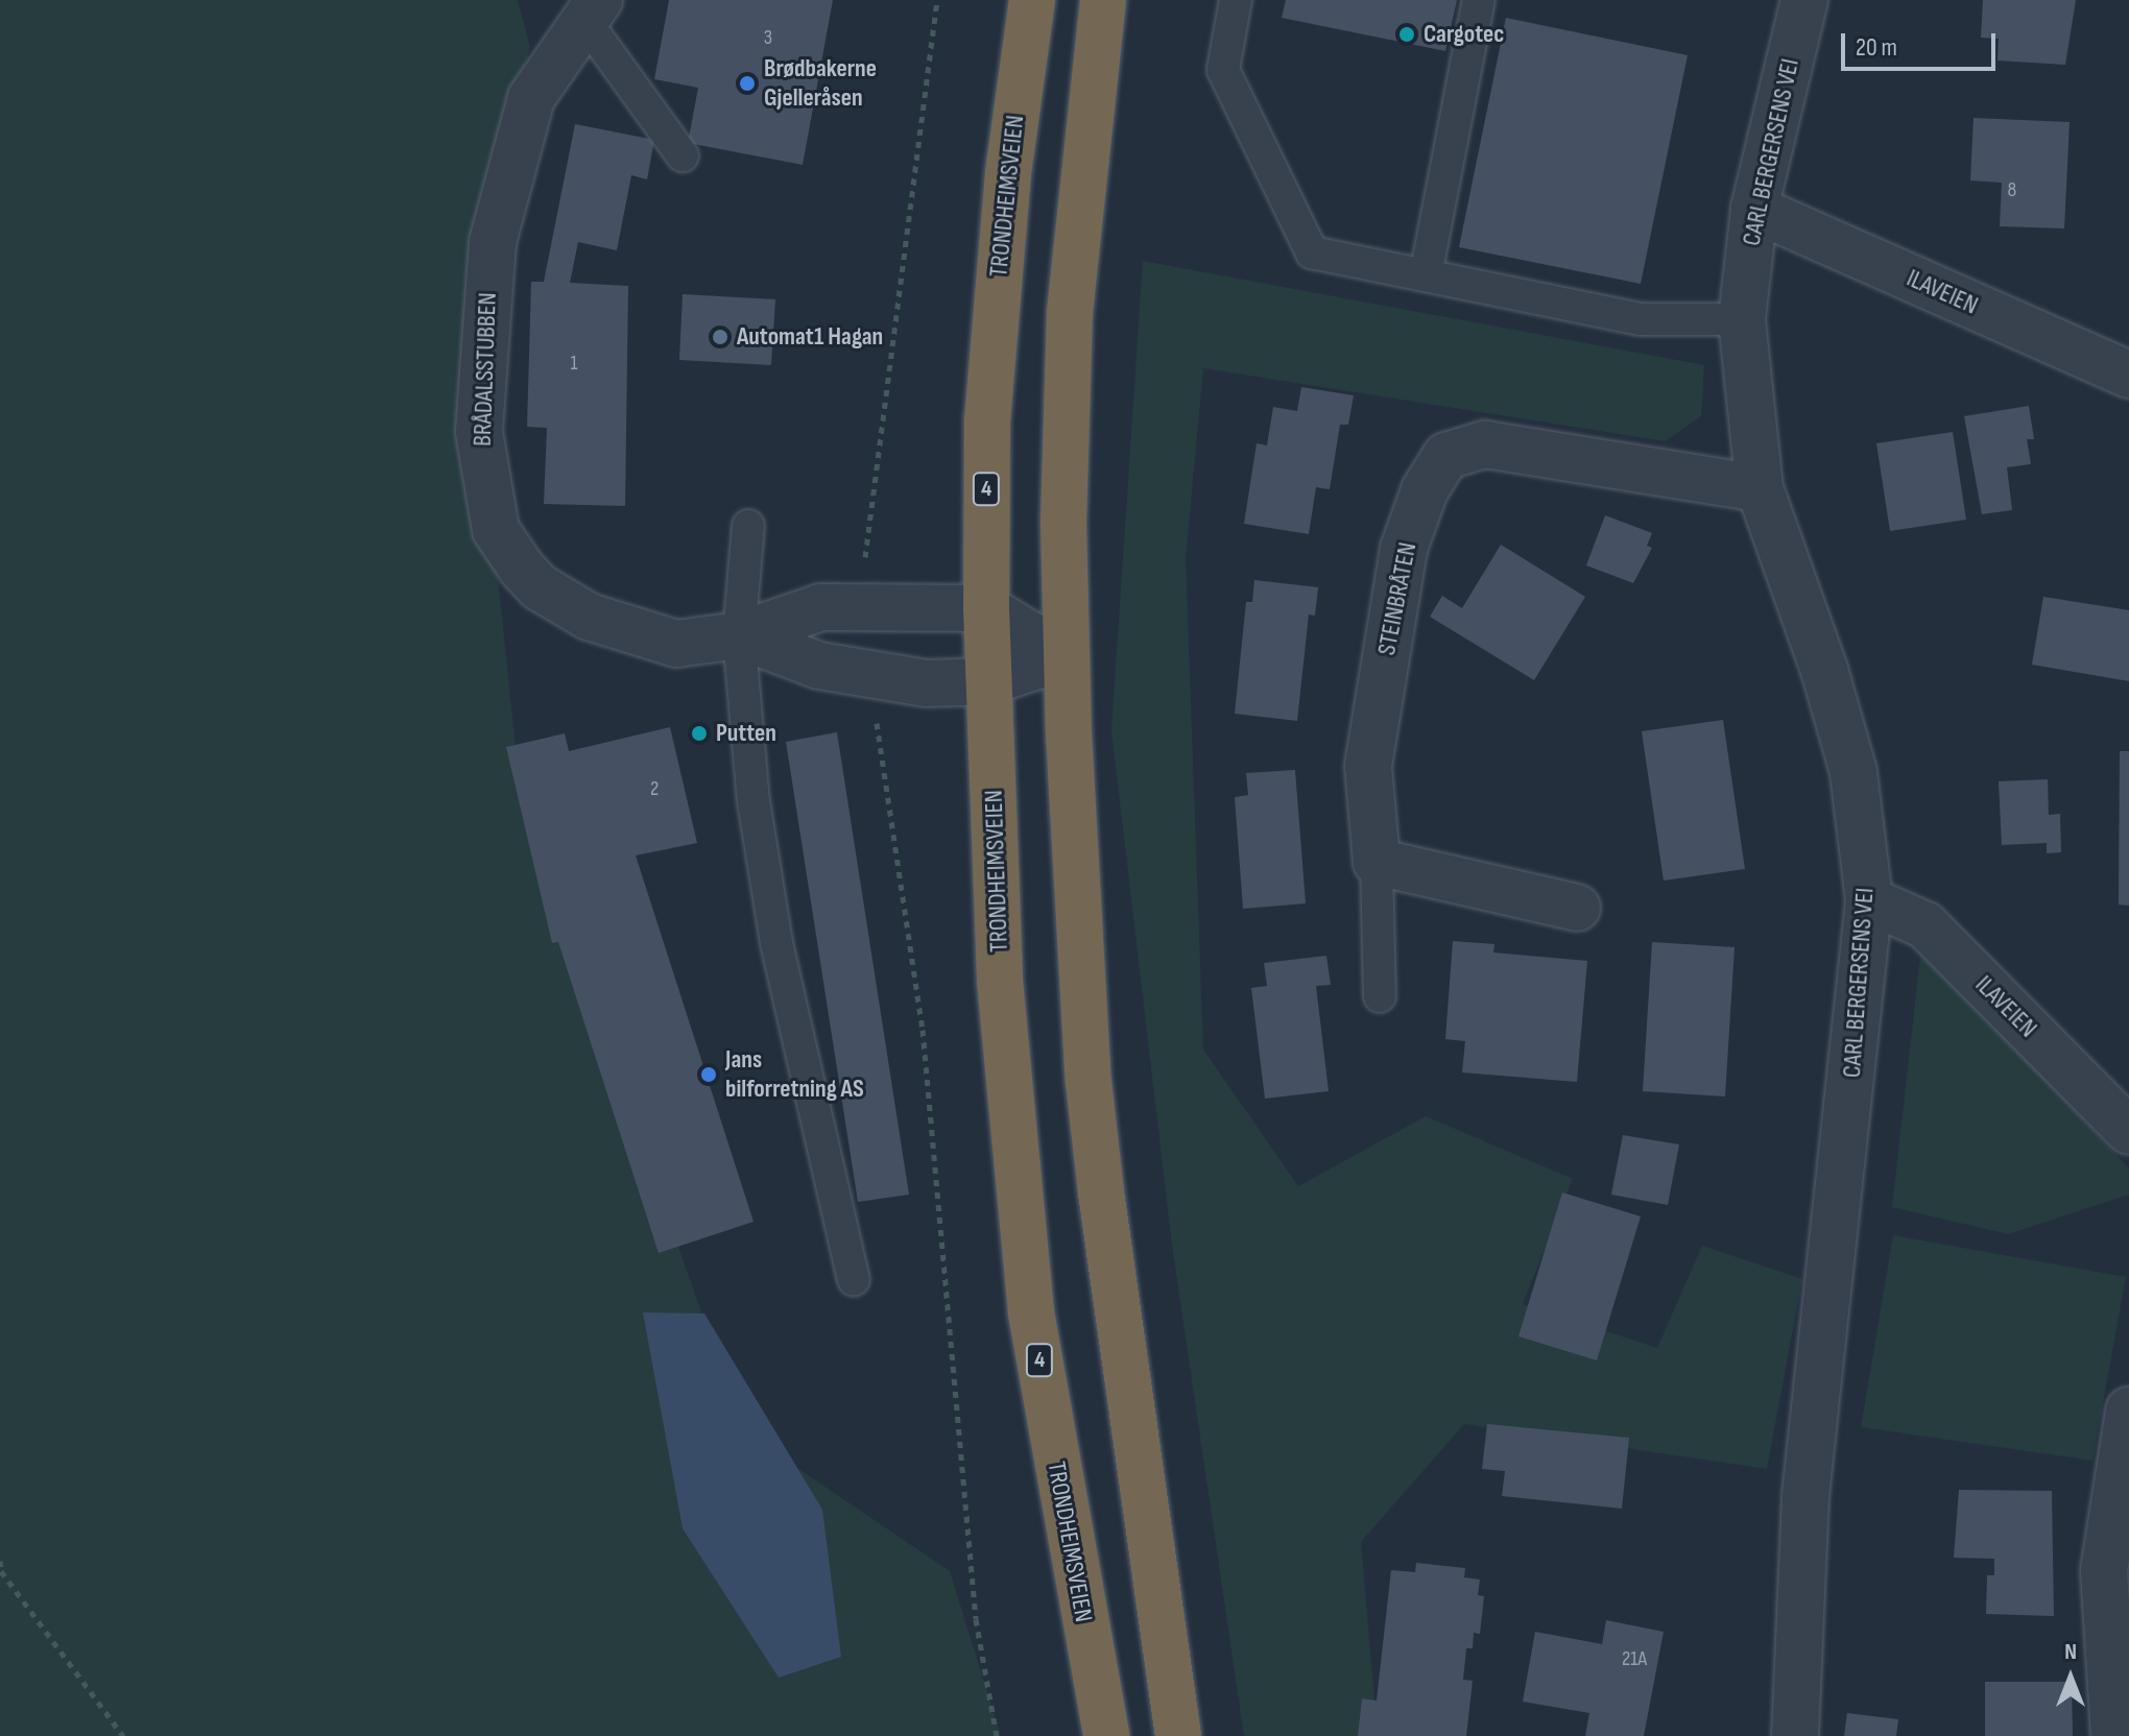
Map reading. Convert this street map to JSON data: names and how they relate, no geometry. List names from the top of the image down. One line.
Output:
{"streets":{"highway":["TRONDHEIMSVEIEN","4"],"street":["CARL BERGERSENS VEI","ILAVEIEN","BRÅDALSSTUBBEN","STEINBRÅTEN"]},"crossings":[["CARL BERGERSENS VEI","ILAVEIEN"],["CARL BERGERSENS VEI","STEINBRÅTEN"],["TRONDHEIMSVEIEN","BRÅDALSSTUBBEN"]],"places":["Cargotec","Brødbakerne Gjelleråsen","Automat1 Hagan","Putten","Jans bilforretning AS"],"house_numbers":["3","8","1","2","21A"],"scale_bar":"20 m","north":"top"}
